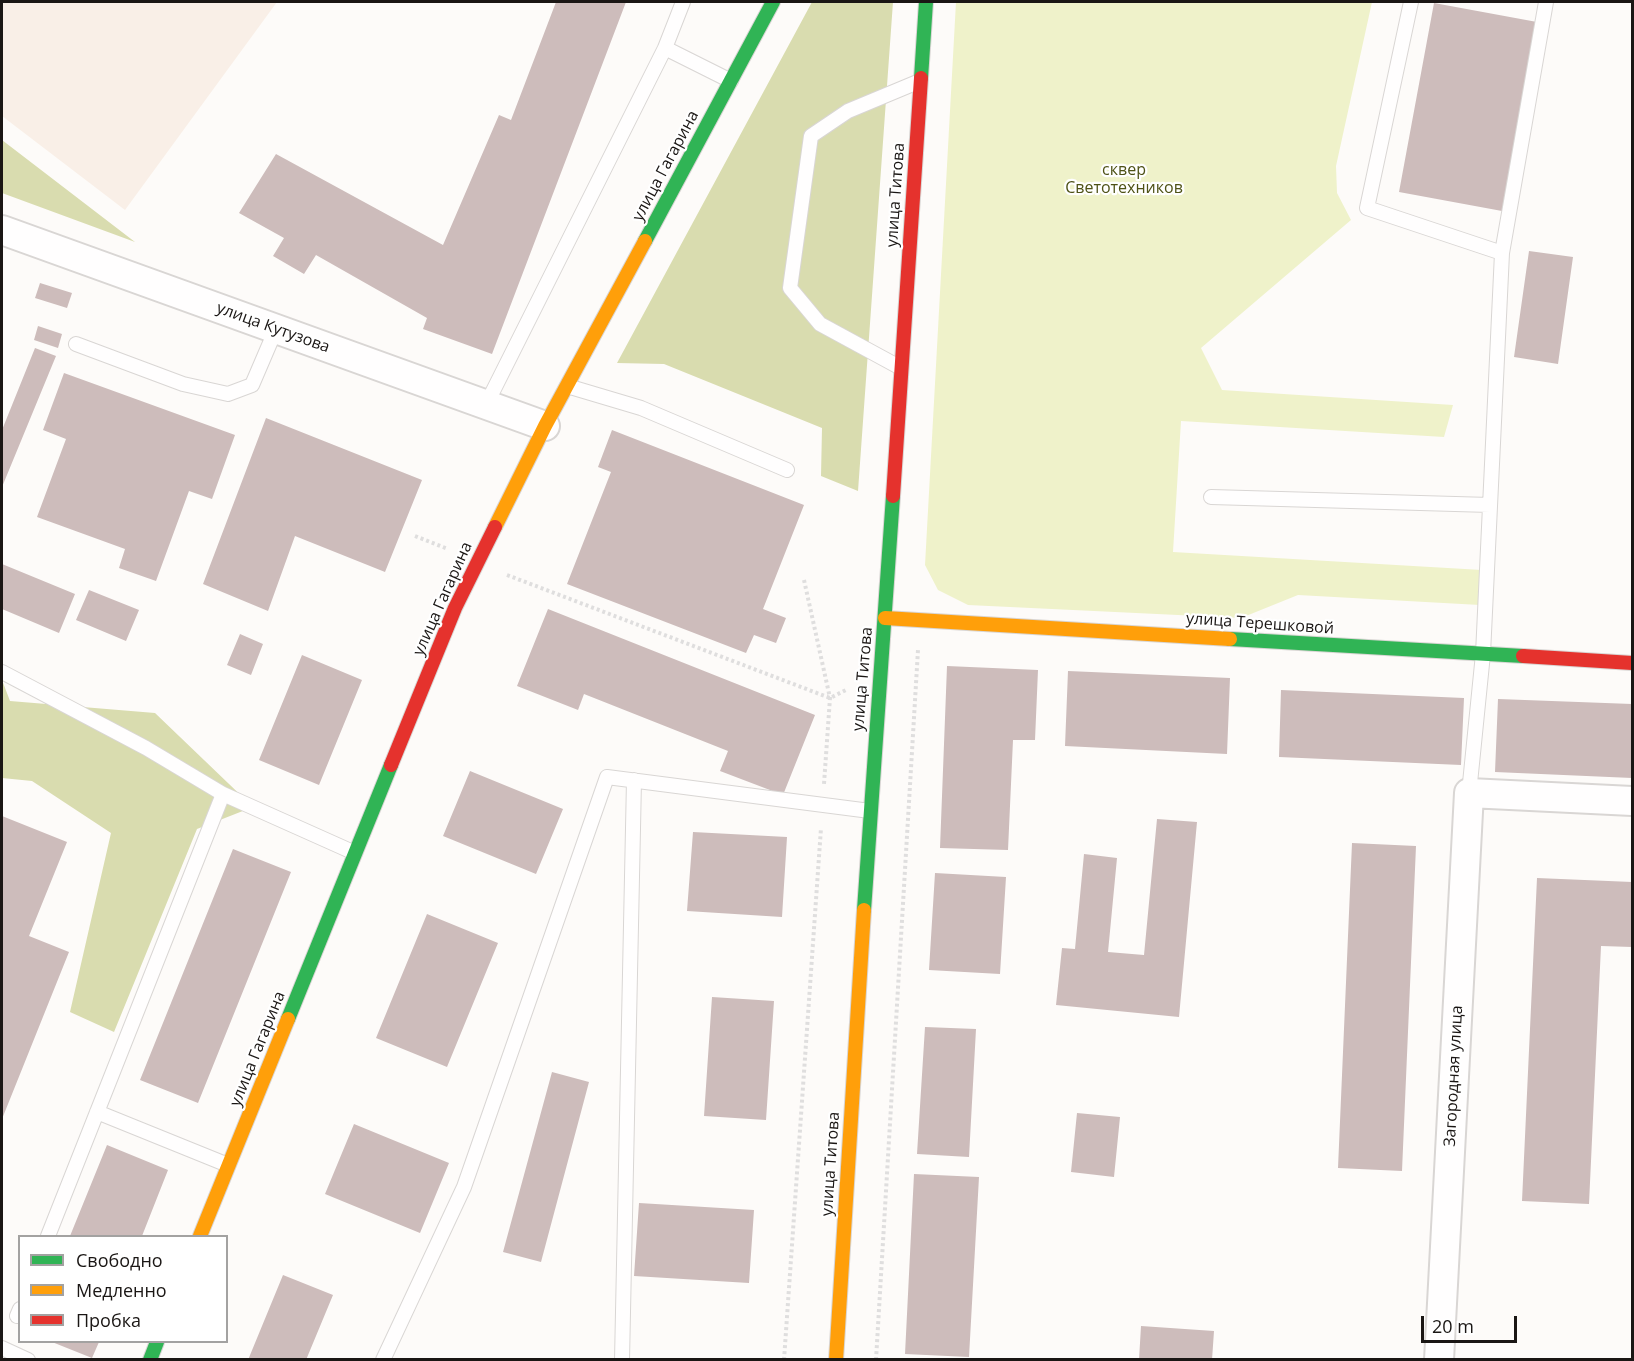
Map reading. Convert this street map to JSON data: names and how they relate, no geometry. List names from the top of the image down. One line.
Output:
{"streets":{"main road":["улица Гагарина","улица Титова","улица Терешковой"],"street":["улица Кутузова","Загородная улица"]},"crossings":[["улица Гагарина","улица Кутузова"],["улица Титова","улица Терешковой"],["улица Терешковой","Загородная улица"]],"parks":["сквер Светотехников"],"legend":["Свободно","Медленно","Пробка"],"scale_bar":"20 m"}
